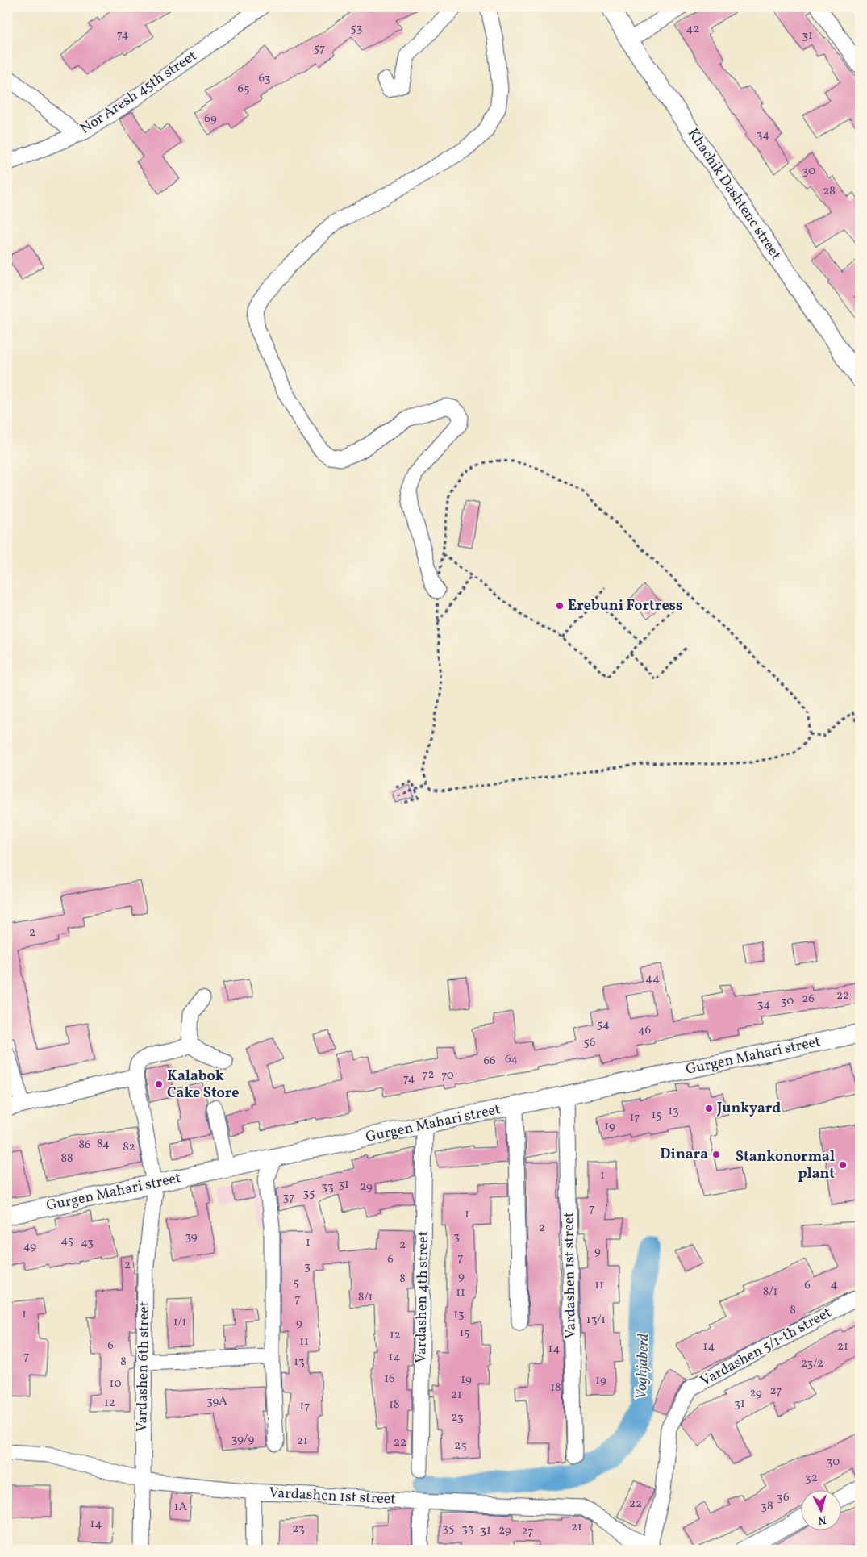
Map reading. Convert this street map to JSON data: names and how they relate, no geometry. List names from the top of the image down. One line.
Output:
{"streets":{"main road":["Khachik Dashtenc street","Gurgen Mahari street"],"street":["Nor Aresh 45th street","Vardashen 1st street","Vardashen 4th street","Vardashen 5/1-th street","Vardashen 6th street"]},"crossings":[["Gurgen Mahari street","Vardashen 1st street"],["Gurgen Mahari street","Vardashen 4th street"],["Gurgen Mahari street","Vardashen 6th street"],["Vardashen 1st street","Vardashen 5/1-th street"],["Vardashen 1st street","Vardashen 6th street"]],"water":["Voghjaberd"],"places":["Erebuni Fortress","Kalabok Cake Store","Junkyard","Dinara","Stankonormal plant"],"house_numbers":["53","42","74","31","57","63","65","69","34","30","28","2","44","22","26","30","34","54","46","56","64","66","72","70","74","13","15","17","19","84","86","82","88","1","31","33","29","35","37","7","1","2","39","3","45","43","1","2","49","9","7","6","2","3","9","8","5","4","11","6","8/1","11","8/1","7","8","1","13","13/1","1/1","9","15","12","11","6","14","21","14","7","14","8","13","23/2","16","19","19","10","18","27","29","21","39A","12","31","18","17","23","39/9","21","22","25","30","32","36","22","38","1A","14","21","35","23","33","31","29","27"],"north":"bottom"}
